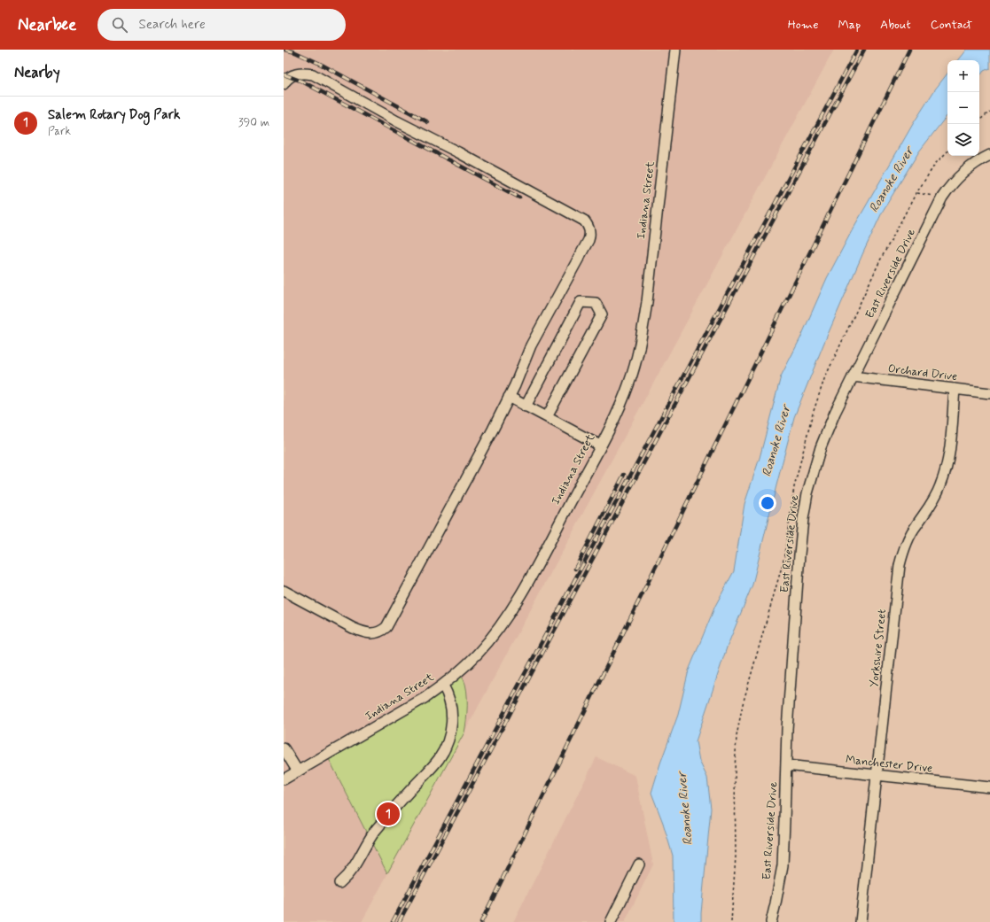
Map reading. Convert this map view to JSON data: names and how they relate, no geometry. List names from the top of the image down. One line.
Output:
{"streets":{"street":["Indiana Street","East Riverside Drive","Orchard Drive","Yorkshire Street","Manchester Drive"]},"crossings":[["East Riverside Drive","Orchard Drive"],["East Riverside Drive","Manchester Drive"],["Orchard Drive","Yorkshire Street"],["Yorkshire Street","Manchester Drive"]],"water":["Roanoke River"],"page":{"header":"Nearbee","search":"Search here","nav":["Home","Map","About","Contact"],"heading":"Nearby","map_buttons":["+","−"],"list":[{"mark":"1","name":"Salem Rotary Dog Park","note":"Park","value":"390 m"}],"pins":"1"}}
